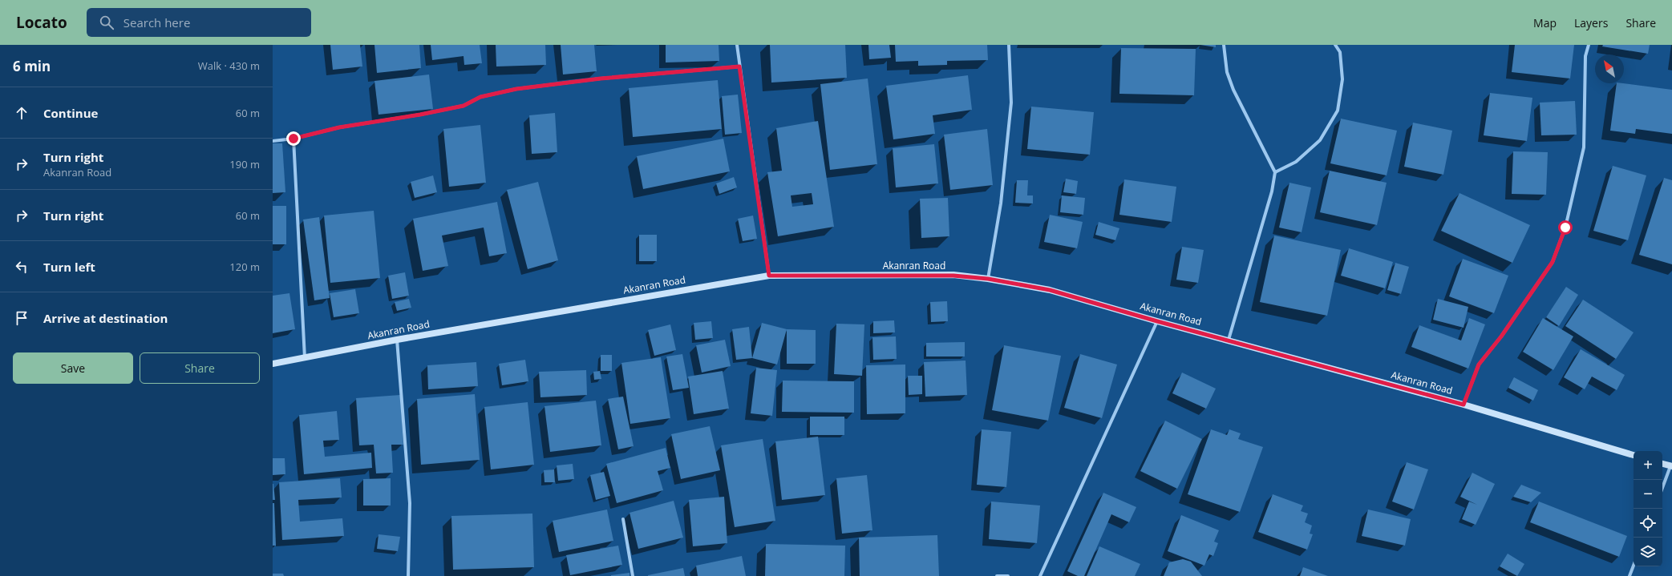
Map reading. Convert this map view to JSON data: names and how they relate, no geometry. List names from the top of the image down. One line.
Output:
{"streets":{"main road":["Akanran Road"]},"north":"top left","page":{"header":"Locato","search":"Search here","nav":["Map","Layers","Share"],"heading":["6 min","Walk · 430 m"],"list":[["Continue","60 m"],["Turn right","Akanran Road","190 m"],["Turn right","60 m"],["Turn left","120 m"],"Arrive at destination"],"buttons":["Save","Share"],"map_buttons":["+","−"]}}
